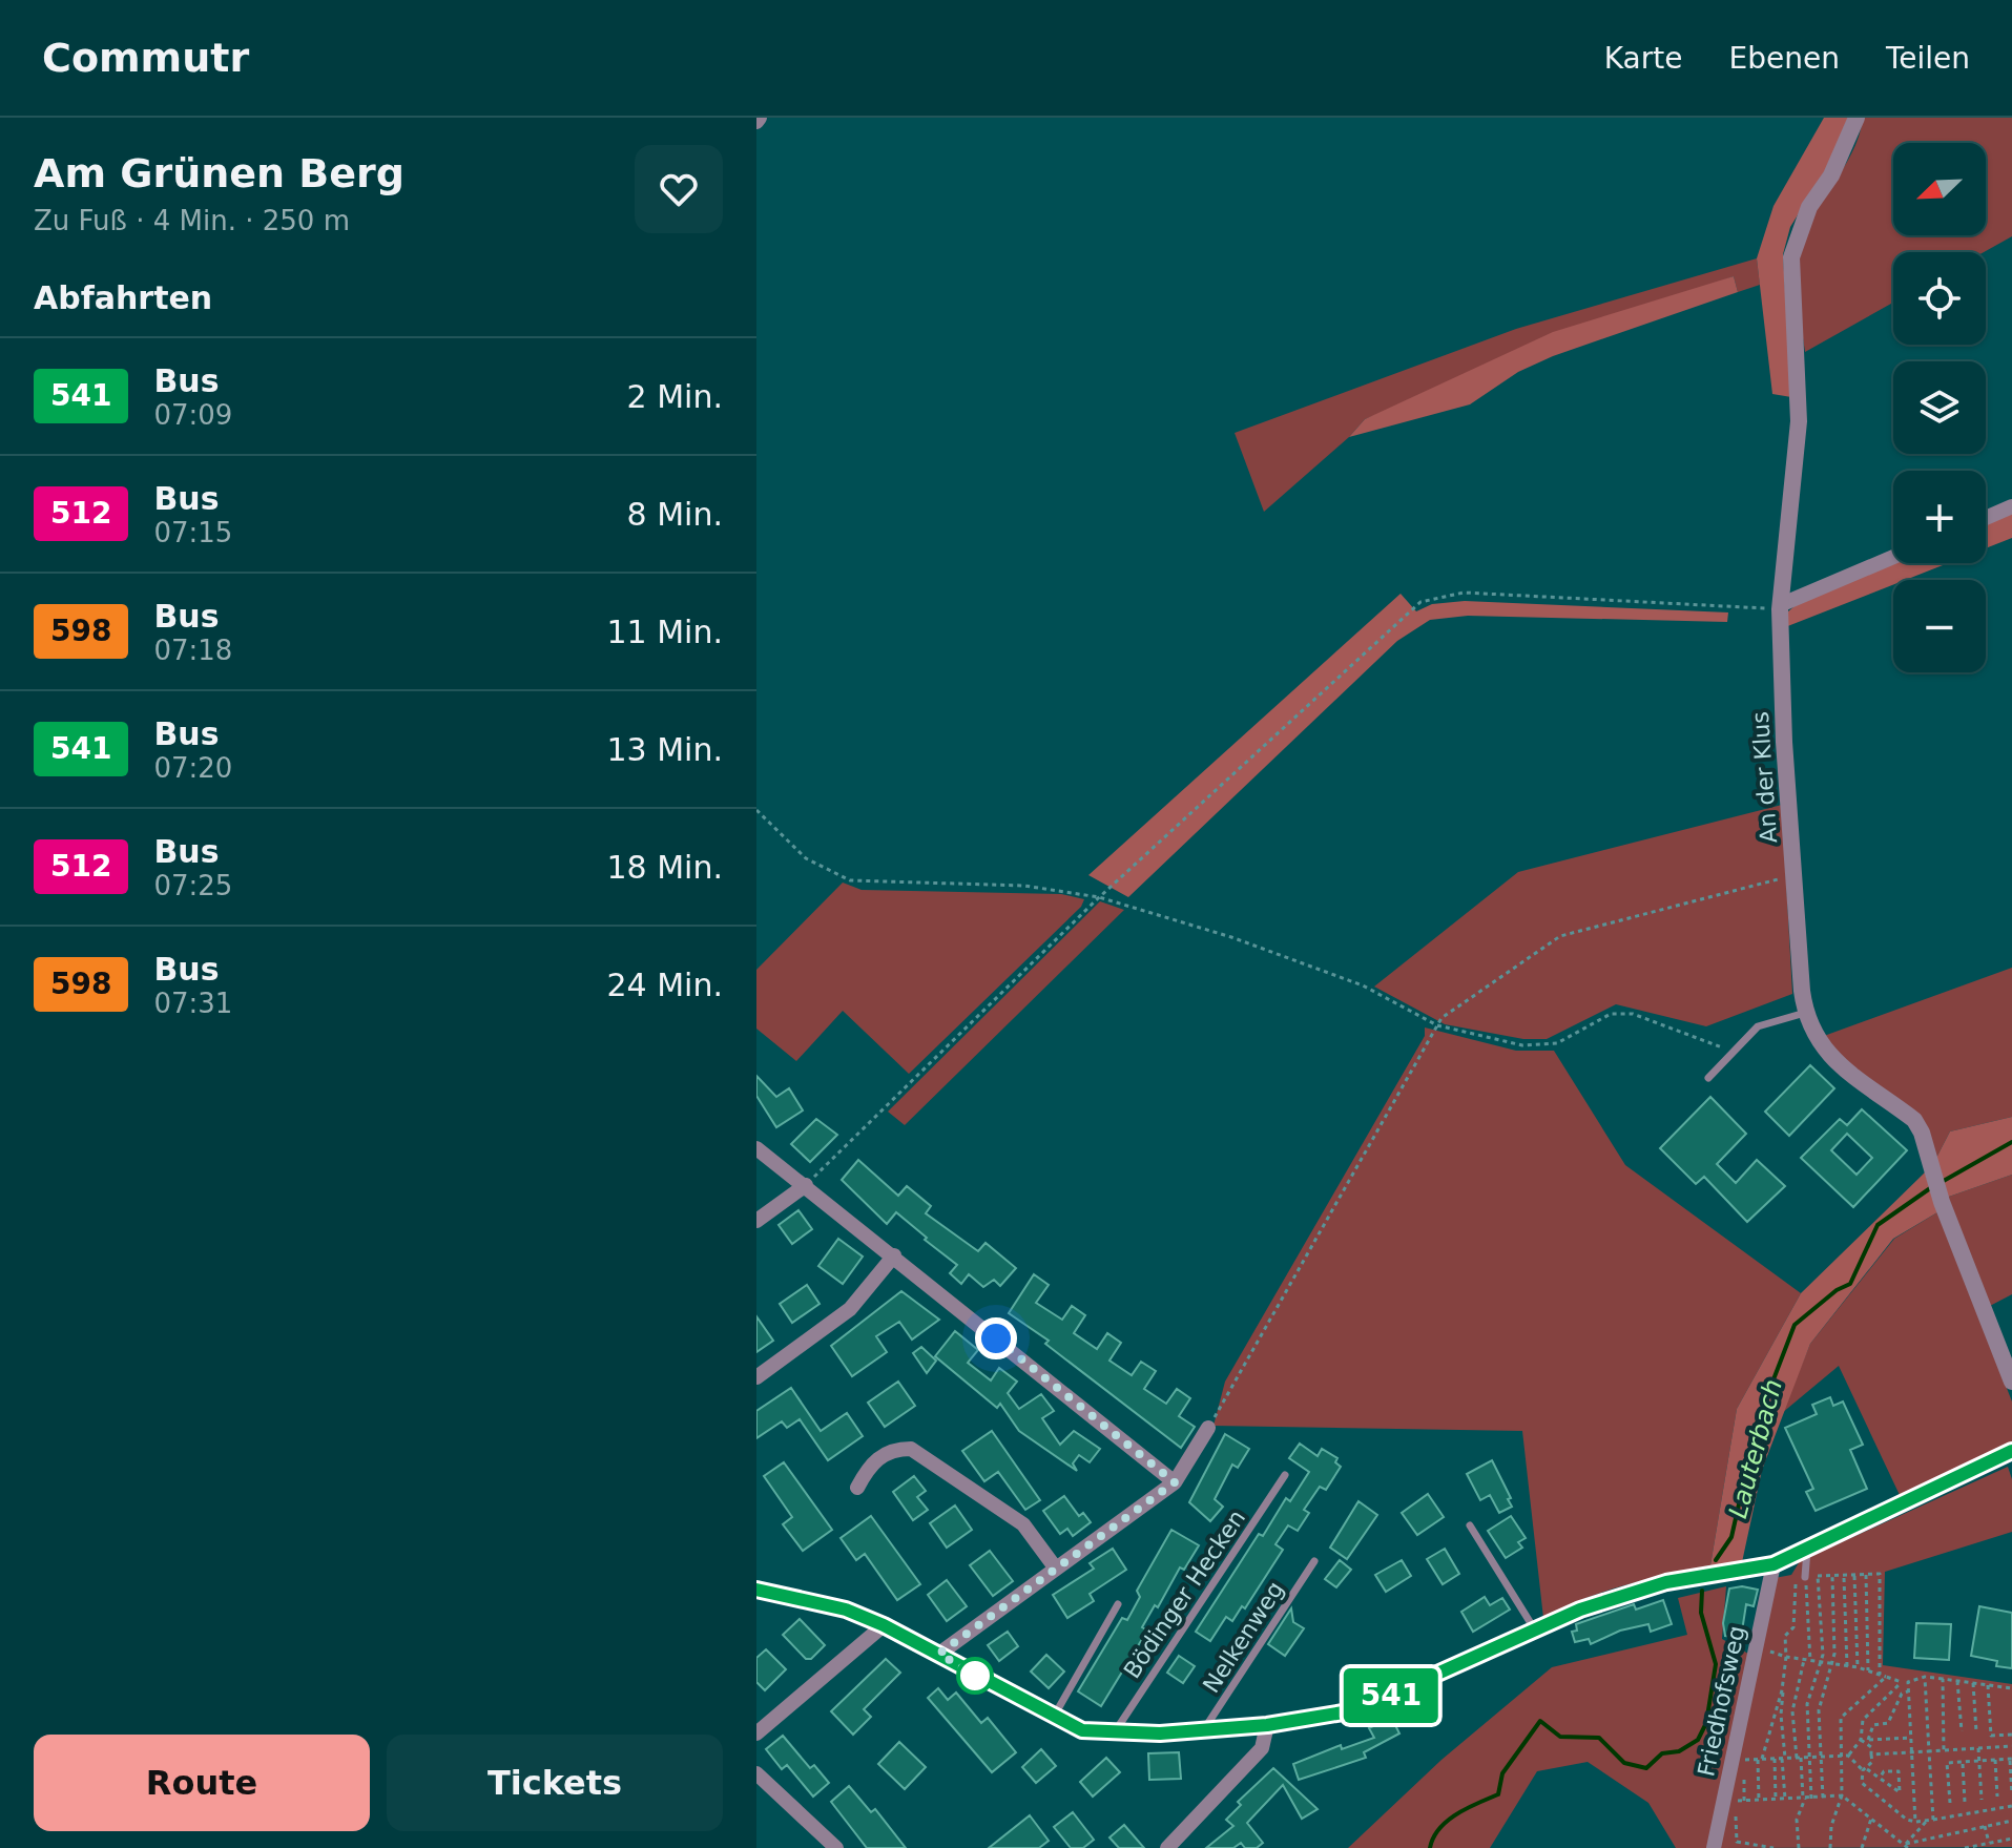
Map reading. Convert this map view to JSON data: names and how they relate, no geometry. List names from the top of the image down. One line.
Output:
{"streets":{"street":["An der Klus","Friedhofsweg"],"lane":["Bödinger Hecken","Nelkenweg"]},"water":["Lauterbach"],"lines":["bus line 541"],"north":"bottom left","page":{"header":"Commutr","nav":["Karte","Ebenen","Teilen"],"heading":[["Am Grünen Berg","Zu Fuß · 4 Min. · 250 m"],"Abfahrten"],"on_map":"541","map_buttons":["+","−"],"list":[{"mark":"541","name":"Bus","note":"07:09","value":"2 Min."},{"mark":"512","name":"Bus","note":"07:15","value":"8 Min."},{"mark":"598","name":"Bus","note":"07:18","value":"11 Min."},{"mark":"541","name":"Bus","note":"07:20","value":"13 Min."},{"mark":"512","name":"Bus","note":"07:25","value":"18 Min."},{"mark":"598","name":"Bus","note":"07:31","value":"24 Min."}],"buttons":["Route","Tickets"]}}
